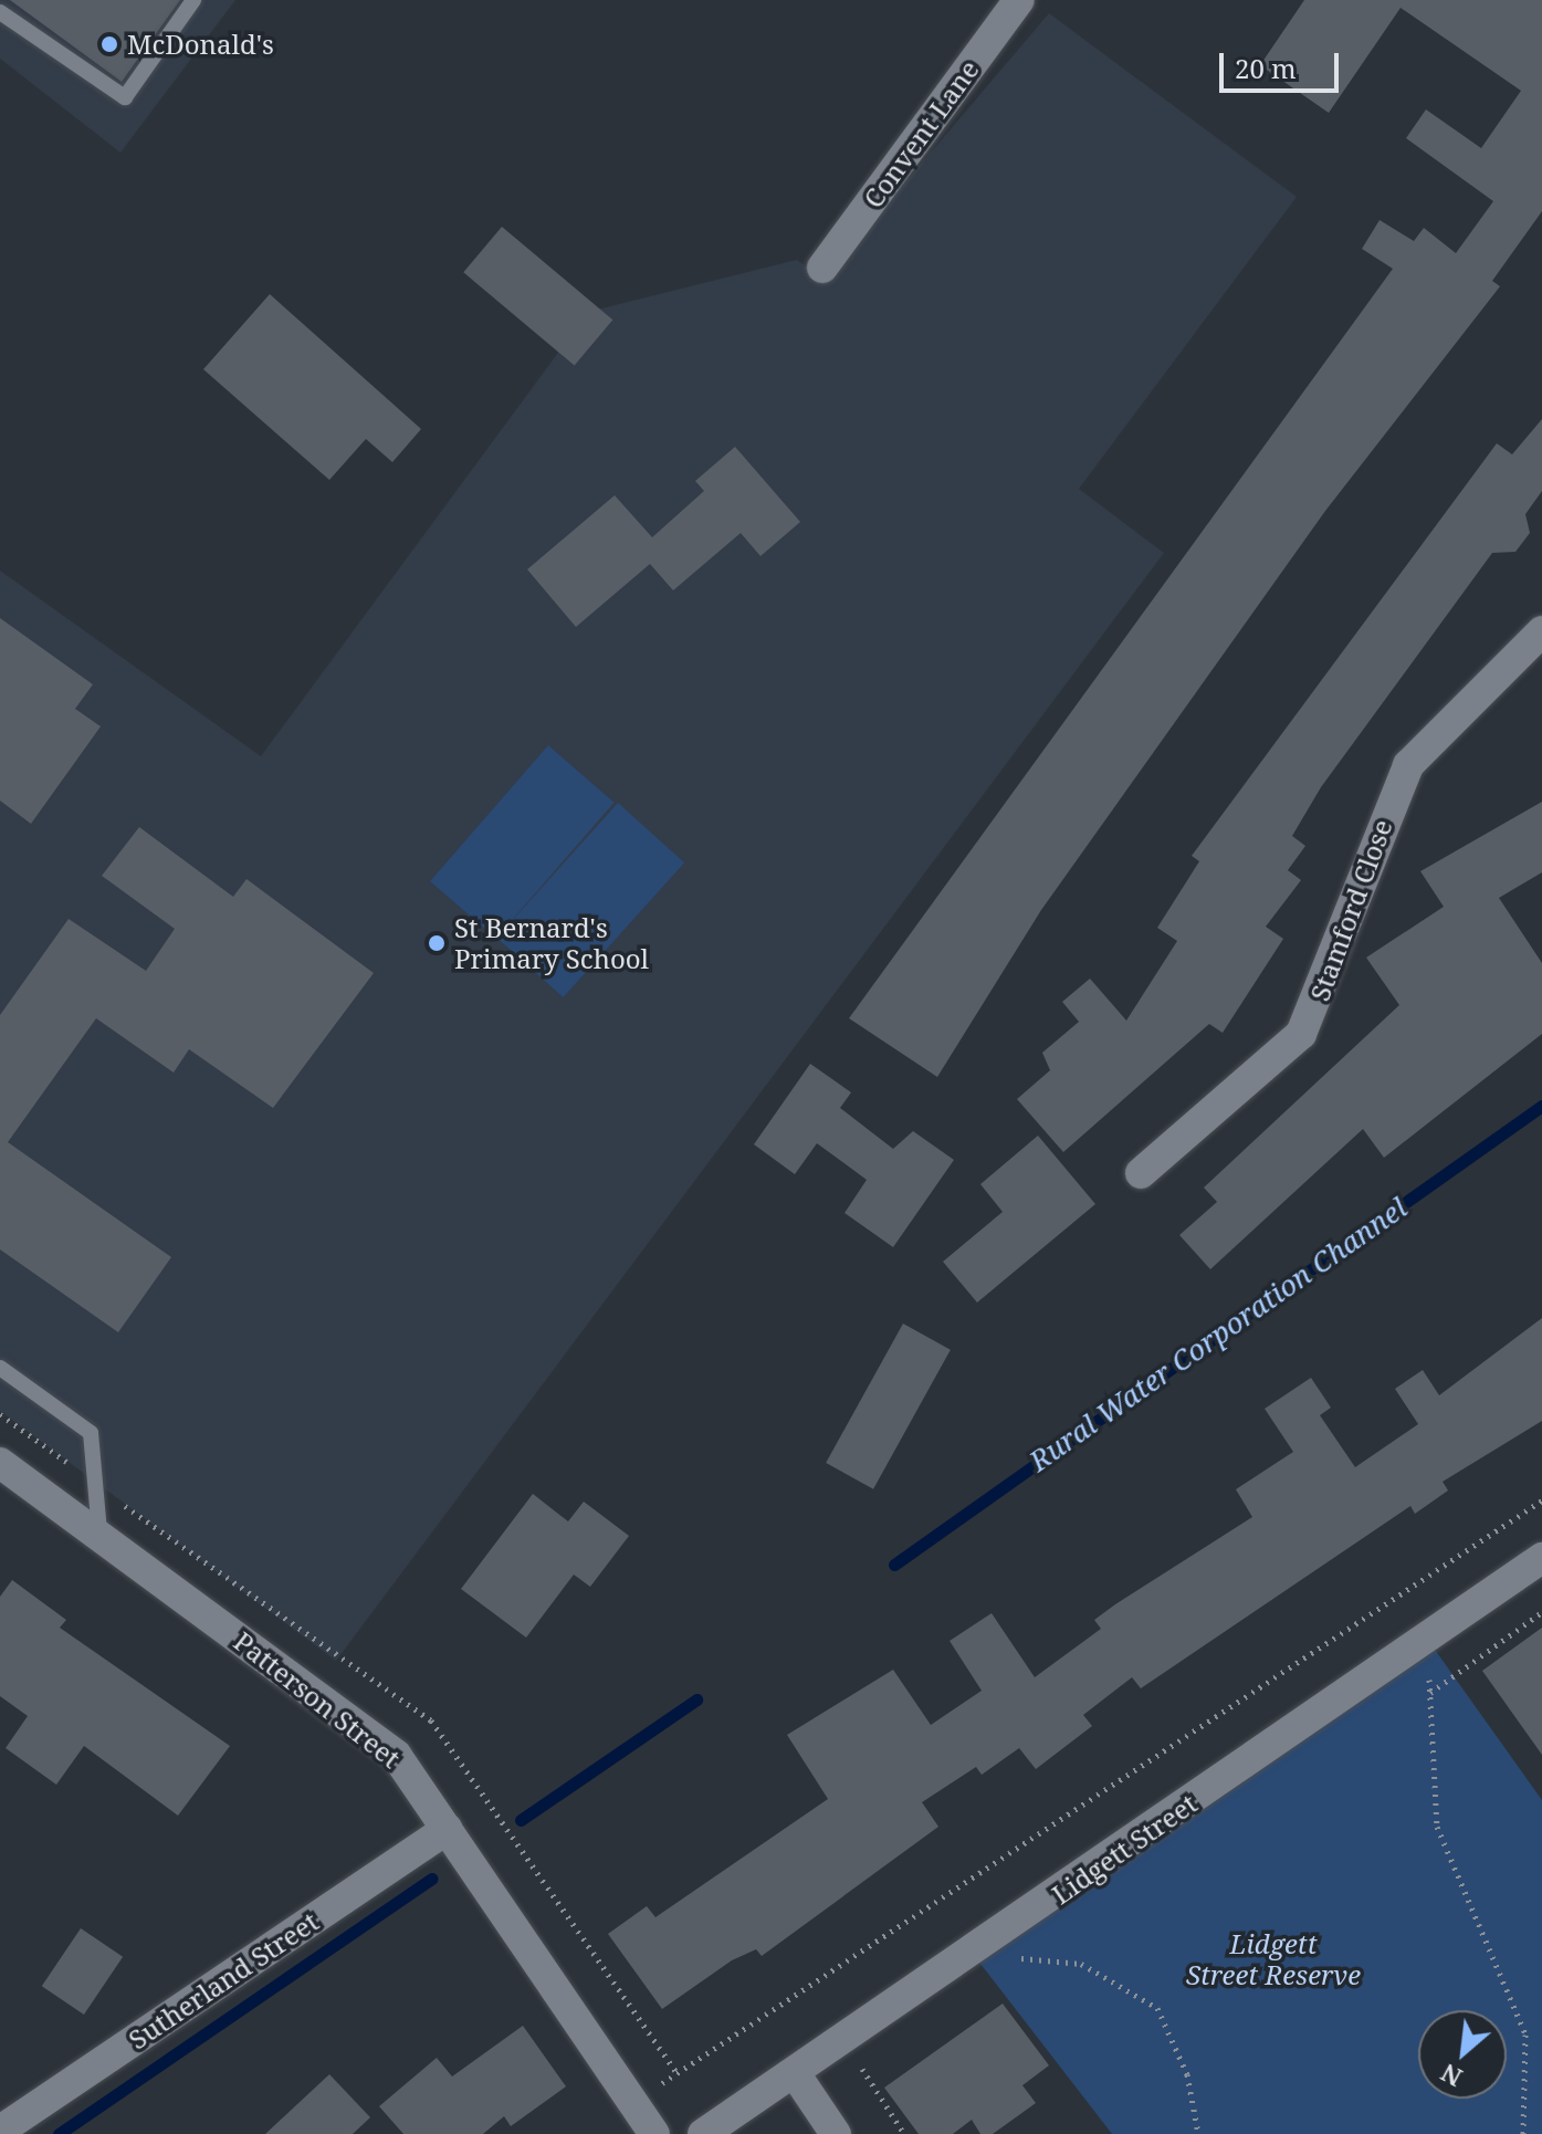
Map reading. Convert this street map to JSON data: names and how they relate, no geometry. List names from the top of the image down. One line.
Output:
{"streets":{"street":["Convent Lane","Stamford Close","Patterson Street","Lidgett Street","Sutherland Street"]},"crossings":[["Patterson Street","Sutherland Street"]],"water":["Rural Water Corporation Channel"],"parks":["Lidgett Street Reserve"],"places":["McDonald's","St Bernard's Primary School"],"scale_bar":"20 m","north":"bottom left"}
